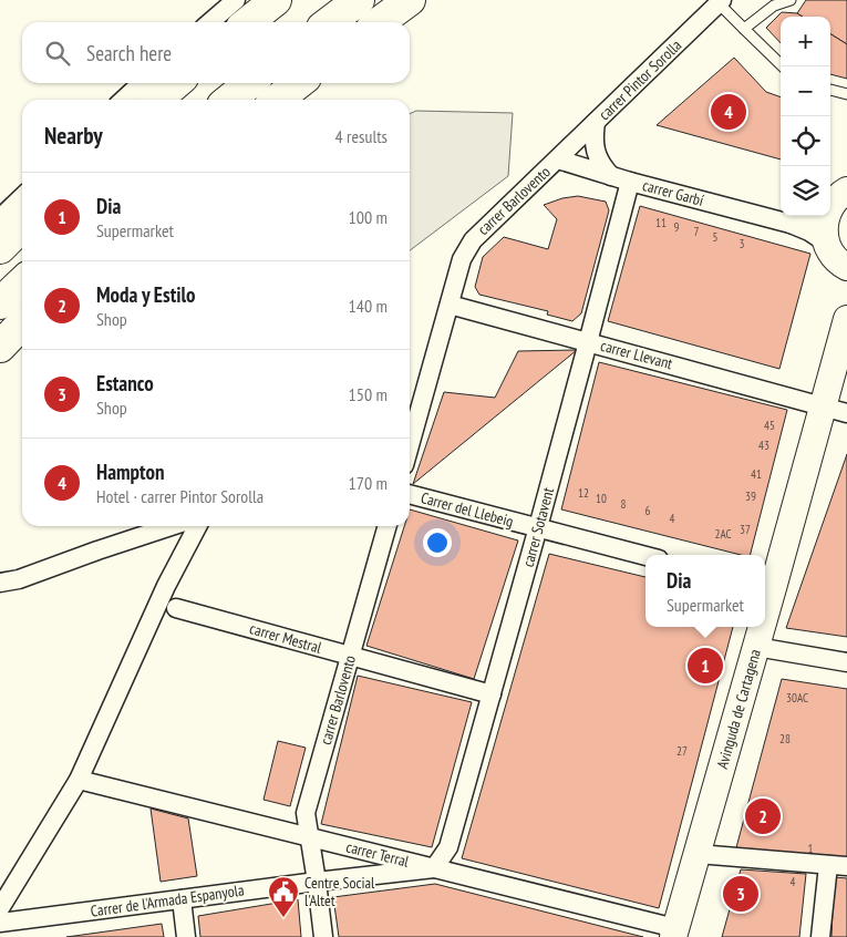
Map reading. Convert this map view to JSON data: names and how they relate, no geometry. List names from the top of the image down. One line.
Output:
{"streets":{"main road":["Avinguda de Cartagena"],"street":["carrer Pintor Sorolla","carrer Garbí","carrer Barlovento","carrer Llevant","Carrer del Llebeig","carrer Sotavent","carrer Mestral","carrer Terral","Carrer de l'Armada Espanyola"]},"crossings":[["carrer Pintor Sorolla","carrer Garbí"],["carrer Pintor Sorolla","carrer Barlovento"],["carrer Garbí","carrer Barlovento"],["carrer Garbí","carrer Sotavent"],["carrer Barlovento","carrer Llevant"],["carrer Barlovento","carrer Mestral"],["carrer Barlovento","carrer Terral"],["carrer Barlovento","Carrer de l'Armada Espanyola"],["carrer Llevant","carrer Sotavent"],["carrer Llevant","Avinguda de Cartagena"],["Carrer del Llebeig","carrer Sotavent"],["carrer Sotavent","carrer Mestral"],["carrer Sotavent","carrer Terral"],["carrer Sotavent","Carrer de l'Armada Espanyola"],["Avinguda de Cartagena","carrer Terral"],["carrer Terral","Carrer de l'Armada Espanyola"]],"places":{"public building":["Centre Social l'Altet"]},"house_numbers":["11","9","7","5","3","45","43","41","12","39","10","8","6","4","37","2AC","30AC","28","27","1","4"],"page":{"map_buttons":["+","−"],"search":"Search here","pins":["4","1","2","3"],"heading":["Nearby","4 results"],"list":[{"mark":"1","name":"Dia","note":"Supermarket","value":"100 m"},{"mark":"2","name":"Moda y Estilo","note":"Shop","value":"140 m"},{"mark":"3","name":"Estanco","note":"Shop","value":"150 m"},{"mark":"4","name":"Hampton","note":"Hotel · carrer Pintor Sorolla","value":"170 m"}],"popup":["Dia","Supermarket"]}}
